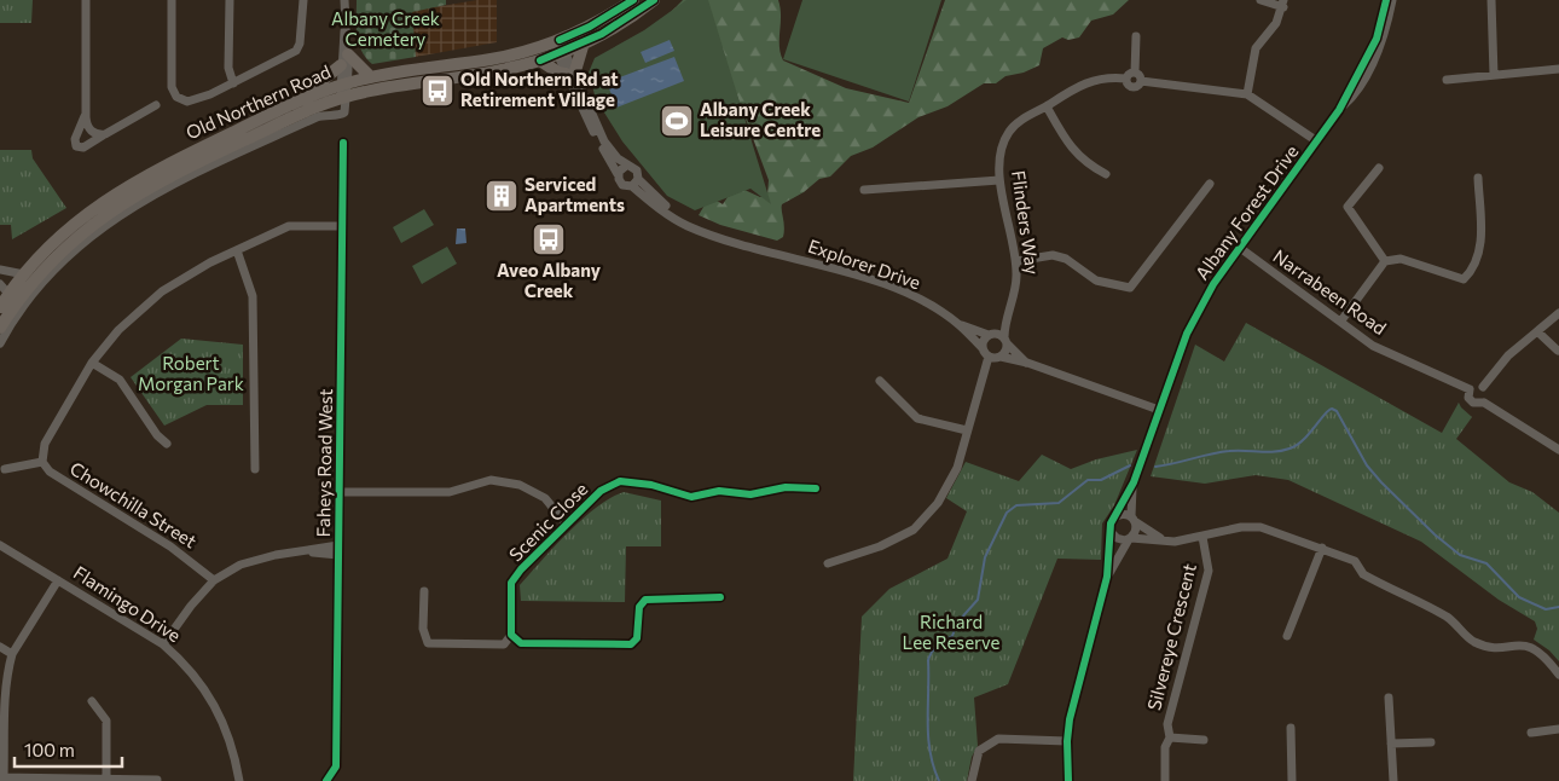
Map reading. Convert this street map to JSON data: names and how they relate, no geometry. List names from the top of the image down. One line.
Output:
{"streets":{"highway":["Old Northern Road"],"street":["Albany Forest Drive","Flinders Way","Explorer Drive","Narrabeen Road","Faheys Road West","Chowchilla Street","Scenic Close","Flamingo Drive","Silvereye Crescent"]},"crossings":[["Albany Forest Drive","Explorer Drive"],["Albany Forest Drive","Narrabeen Road"],["Flinders Way","Explorer Drive"]],"parks":["Albany Creek Cemetery","Robert Morgan Park","Richard Lee Reserve"],"places":{"bus stop":["Old Northern Rd at Retirement Village","Aveo Albany Creek"],"sports":["Albany Creek Leisure Centre"],"building":["Serviced Apartments"]},"scale_bar":"100 m"}
